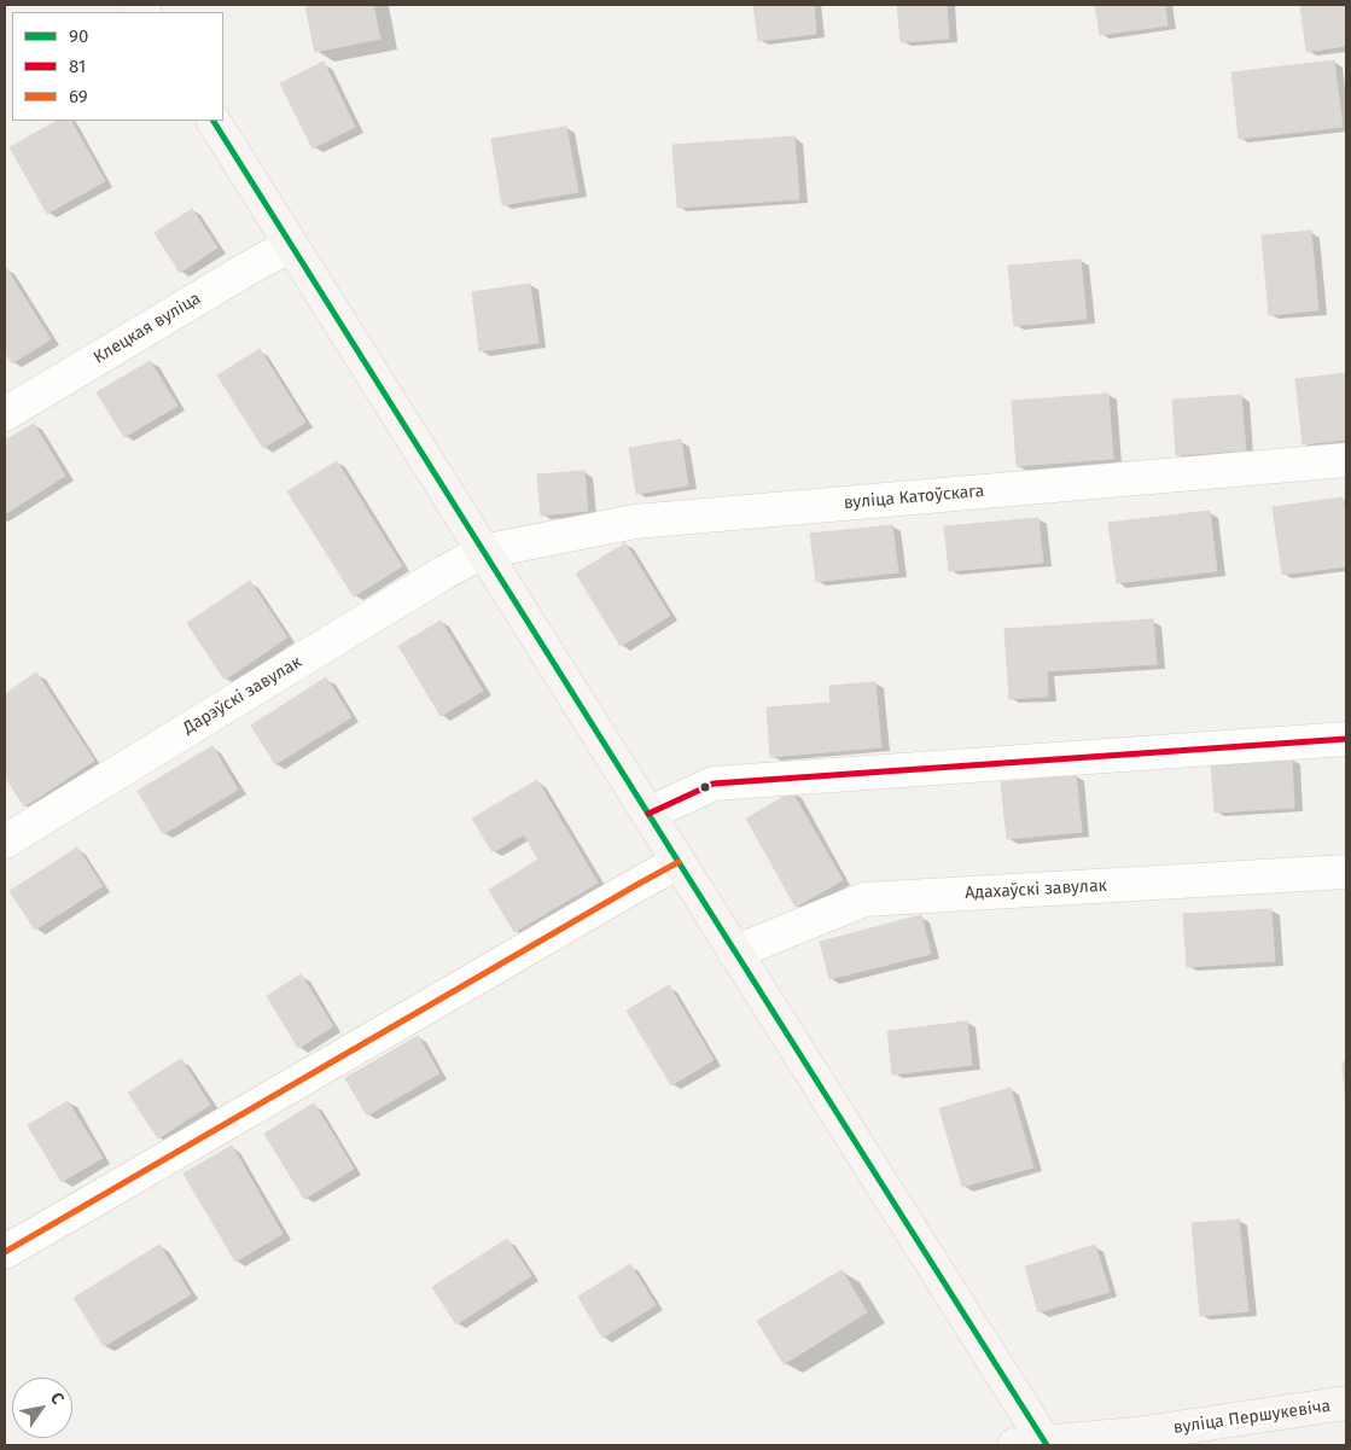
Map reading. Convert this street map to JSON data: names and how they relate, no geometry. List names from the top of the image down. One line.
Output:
{"streets":{"main road":["вуліца Першукевіча"],"street":["Клецкая вуліца","вуліца Катоўскага","Дарэўскі завулак","Адахаўскі завулак"]},"crossings":[["вуліца Катоўскага","Дарэўскі завулак"]],"lines":["transit line 90","transit line 81","transit line 69"],"legend":["90","81","69"],"north":"top right"}
